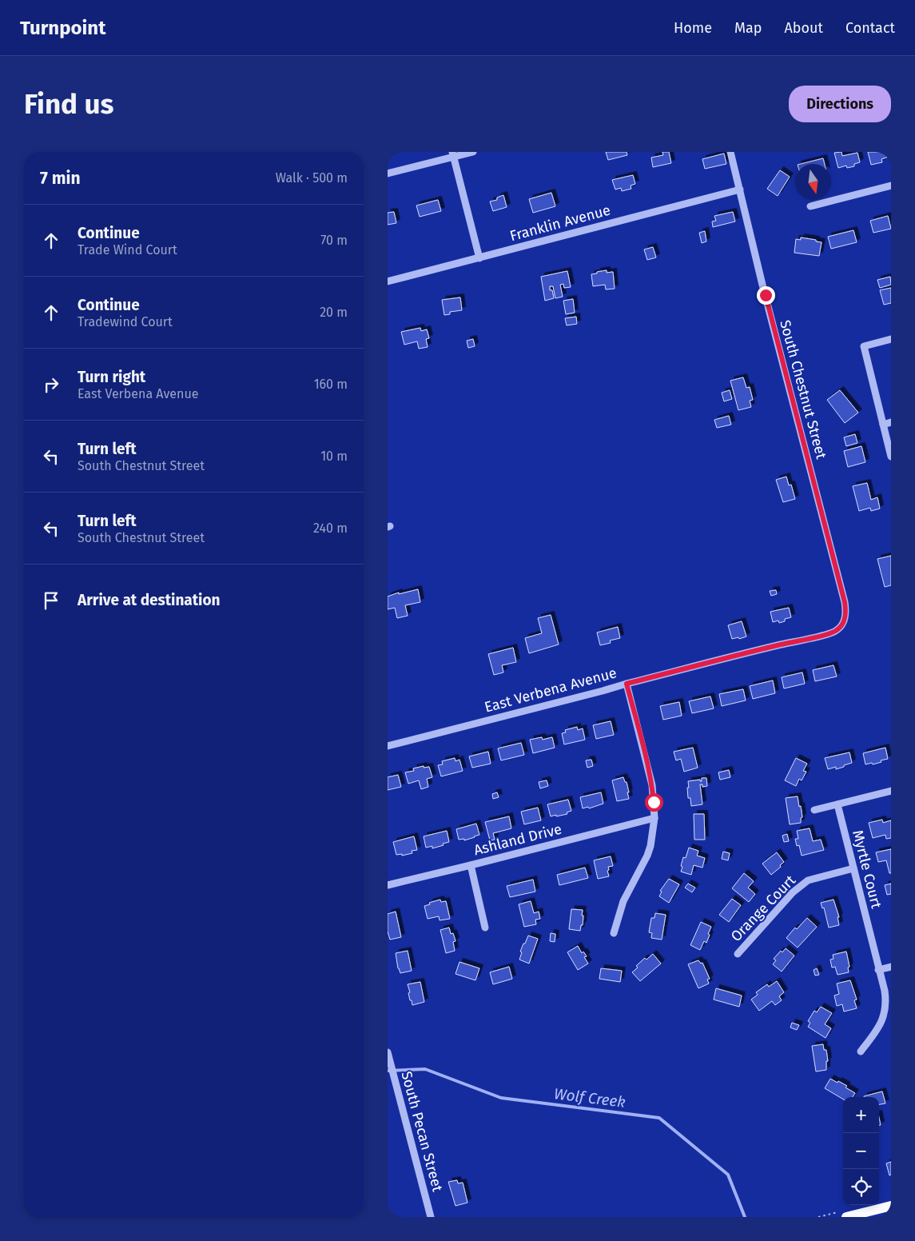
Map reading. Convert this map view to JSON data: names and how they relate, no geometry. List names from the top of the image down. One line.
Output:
{"streets":{"street":["Franklin Avenue","South Chestnut Street","East Verbena Avenue","Ashland Drive","Myrtle Court","Orange Court","South Pecan Street"]},"crossings":[["Franklin Avenue","South Chestnut Street"],["South Chestnut Street","East Verbena Avenue"],["Myrtle Court","Orange Court"]],"water":["Wolf Creek"],"north":"bottom","page":{"header":"Turnpoint","nav":["Home","Map","About","Contact"],"buttons":"Directions","title":"Find us","heading":["7 min","Walk · 500 m"],"list":[["Continue","Trade Wind Court","70 m"],["Continue","Tradewind Court","20 m"],["Turn right","East Verbena Avenue","160 m"],["Turn left","South Chestnut Street","10 m"],["Turn left","South Chestnut Street","240 m"],"Arrive at destination"],"map_buttons":["+","−"]}}
